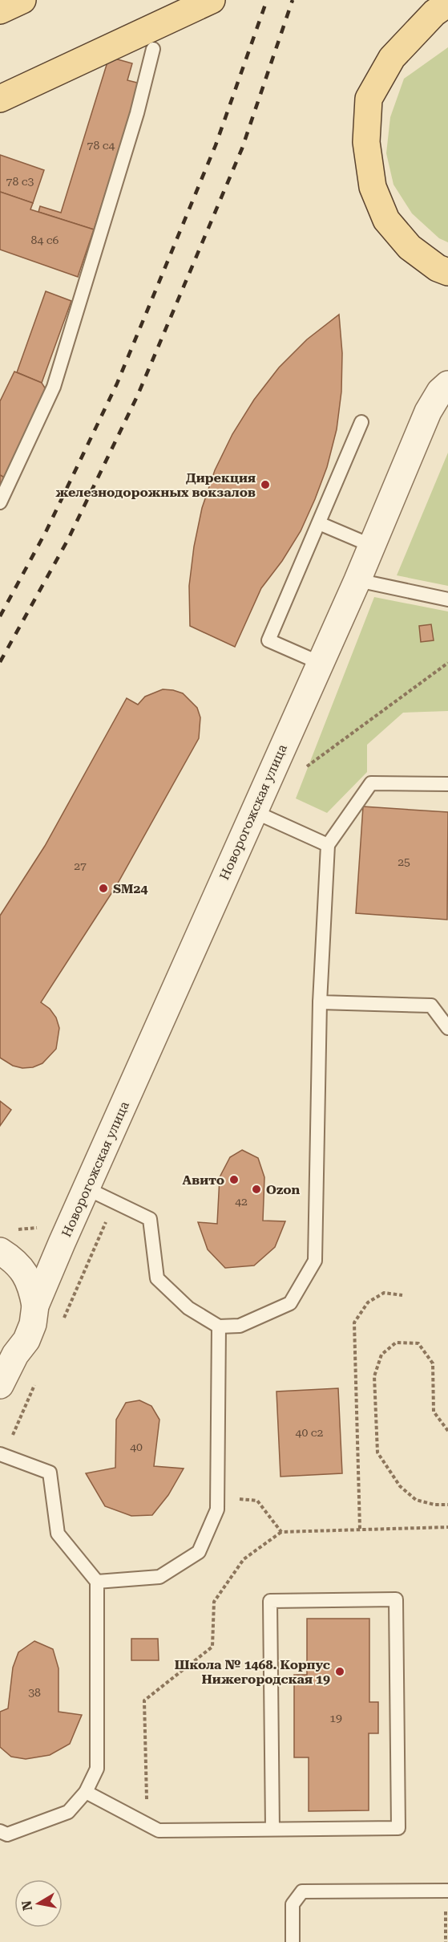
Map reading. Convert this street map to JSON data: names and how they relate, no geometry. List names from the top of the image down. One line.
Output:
{"streets":{"street":["Новорогожская улица"]},"places":["Дирекция железнодорожных вокзалов","SM24","Авито","Ozon","Школа № 1468. Корпус Нижегородская 19"],"house_numbers":["78 с4","78 с3","84 с6","25","27","42","40 с2","40","38","19"],"north":"left"}
